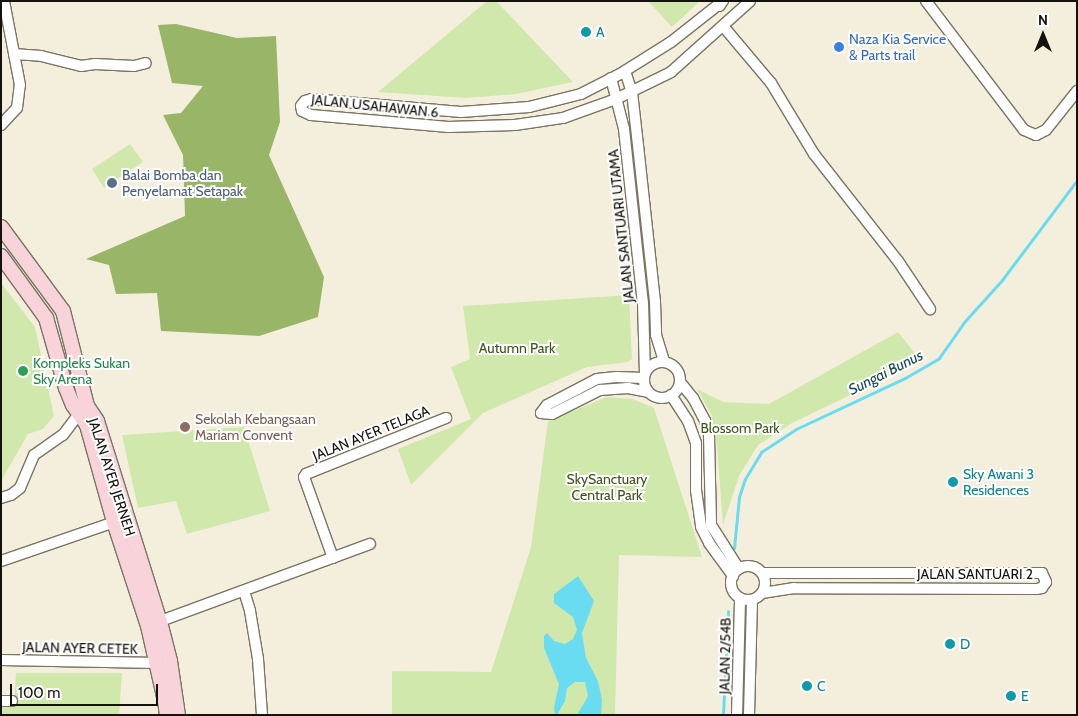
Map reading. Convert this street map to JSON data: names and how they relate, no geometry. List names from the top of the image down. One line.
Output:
{"streets":{"main road":["JALAN AYER JERNEH"],"street":["JALAN USAHAWAN 6","JALAN SANTUARI UTAMA","JALAN AYER TELAGA","JALAN SANTUARI 2","JALAN AYER CETEK","JALAN 2/54B"]},"crossings":[["JALAN USAHAWAN 6","JALAN SANTUARI UTAMA"],["JALAN AYER JERNEH","JALAN AYER CETEK"],["JALAN SANTUARI 2","JALAN 2/54B"]],"water":["Sungai Bunus"],"parks":["Autumn Park","Blossom Park","SkySanctuary Central Park"],"places":["A","Naza Kia Service & Parts trail","Balai Bomba dan Penyelamat Setapak","Kompleks Sukan Sky Arena","Sekolah Kebangsaan Mariam Convent","Sky Awani 3 Residences","D","C","E"],"scale_bar":"100 m","north":"top"}
